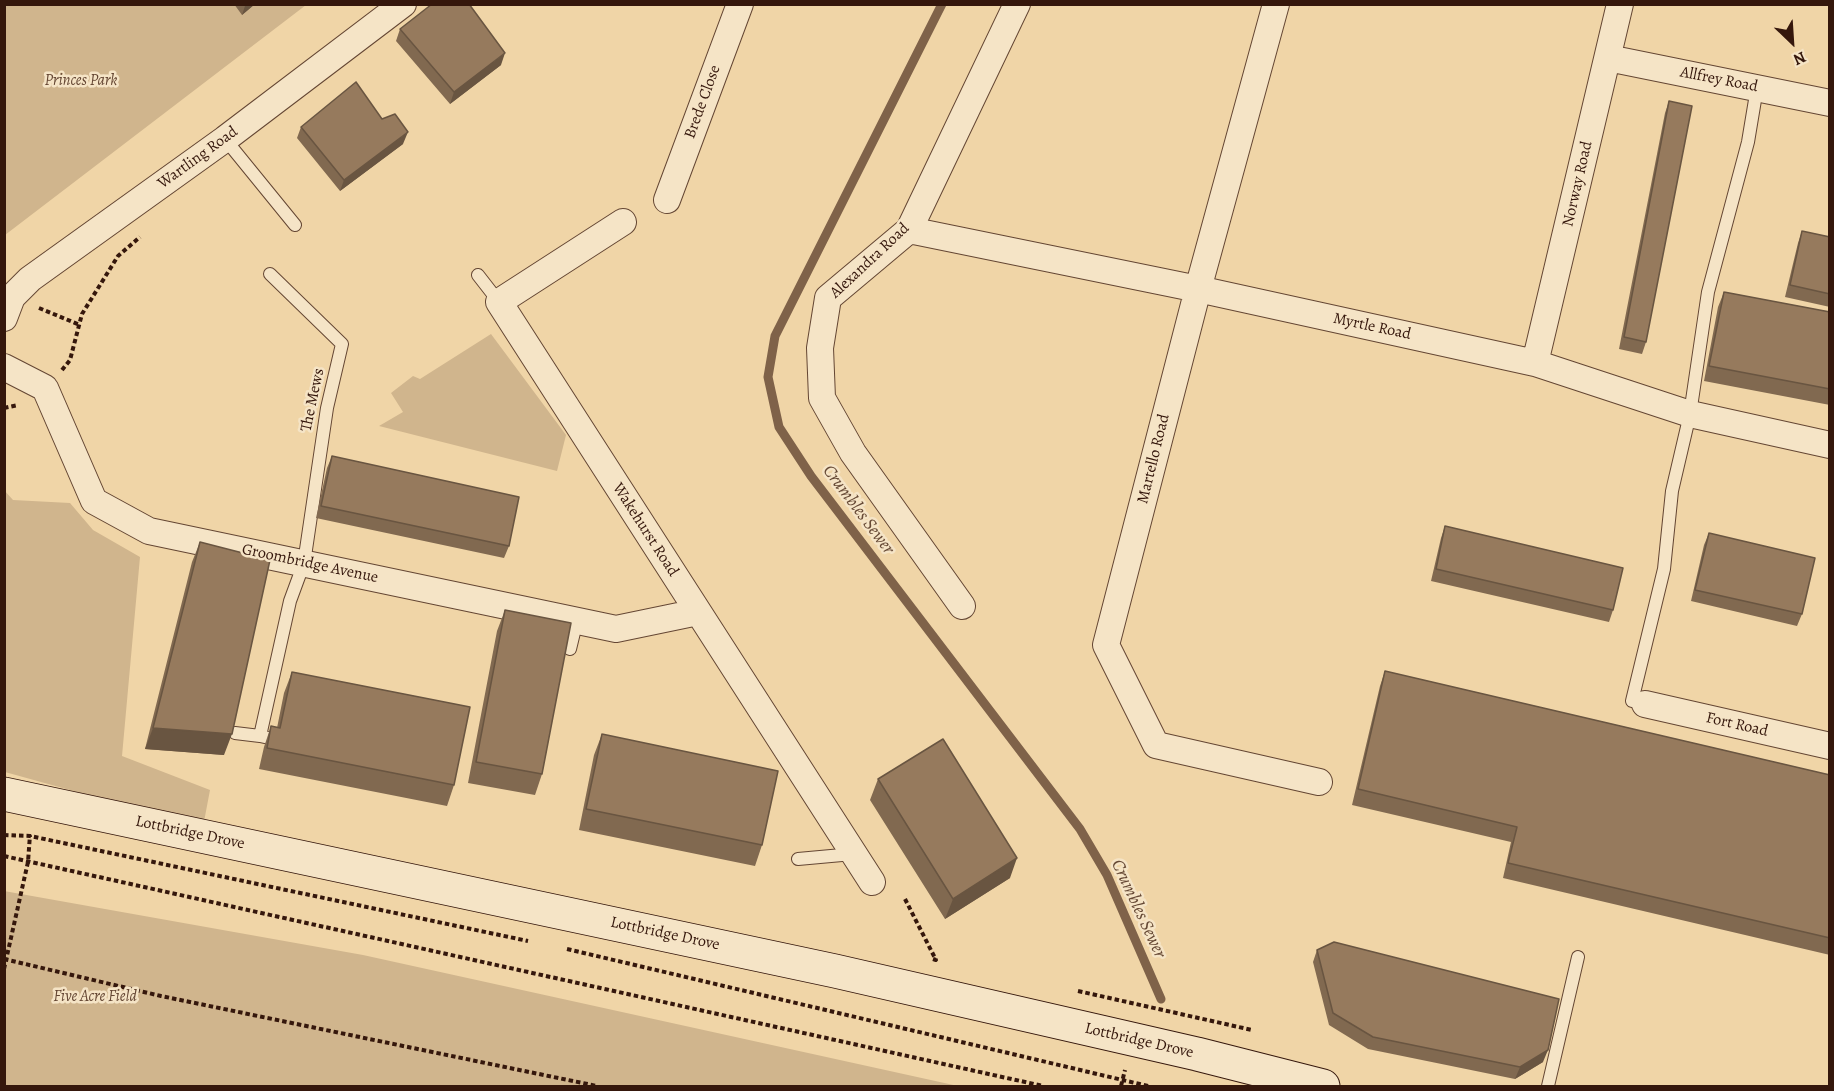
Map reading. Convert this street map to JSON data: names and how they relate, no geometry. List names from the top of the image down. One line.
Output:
{"streets":{"street":["Allfrey Road","Brede Close","Wartling Road","Norway Road","Alexandra Road","Myrtle Road","Martello Road","Wakehurst Road","Groombridge Avenue","Fort Road","Lottbridge Drove"],"lane":["The Mews"]},"crossings":[["Allfrey Road","Norway Road"],["Norway Road","Myrtle Road"],["Alexandra Road","Myrtle Road"],["Myrtle Road","Martello Road"],["The Mews","Groombridge Avenue"],["Wakehurst Road","Groombridge Avenue"]],"water":["Crumbles Sewer"],"parks":["Princes Park","Five Acre Field"],"north":"bottom right"}
